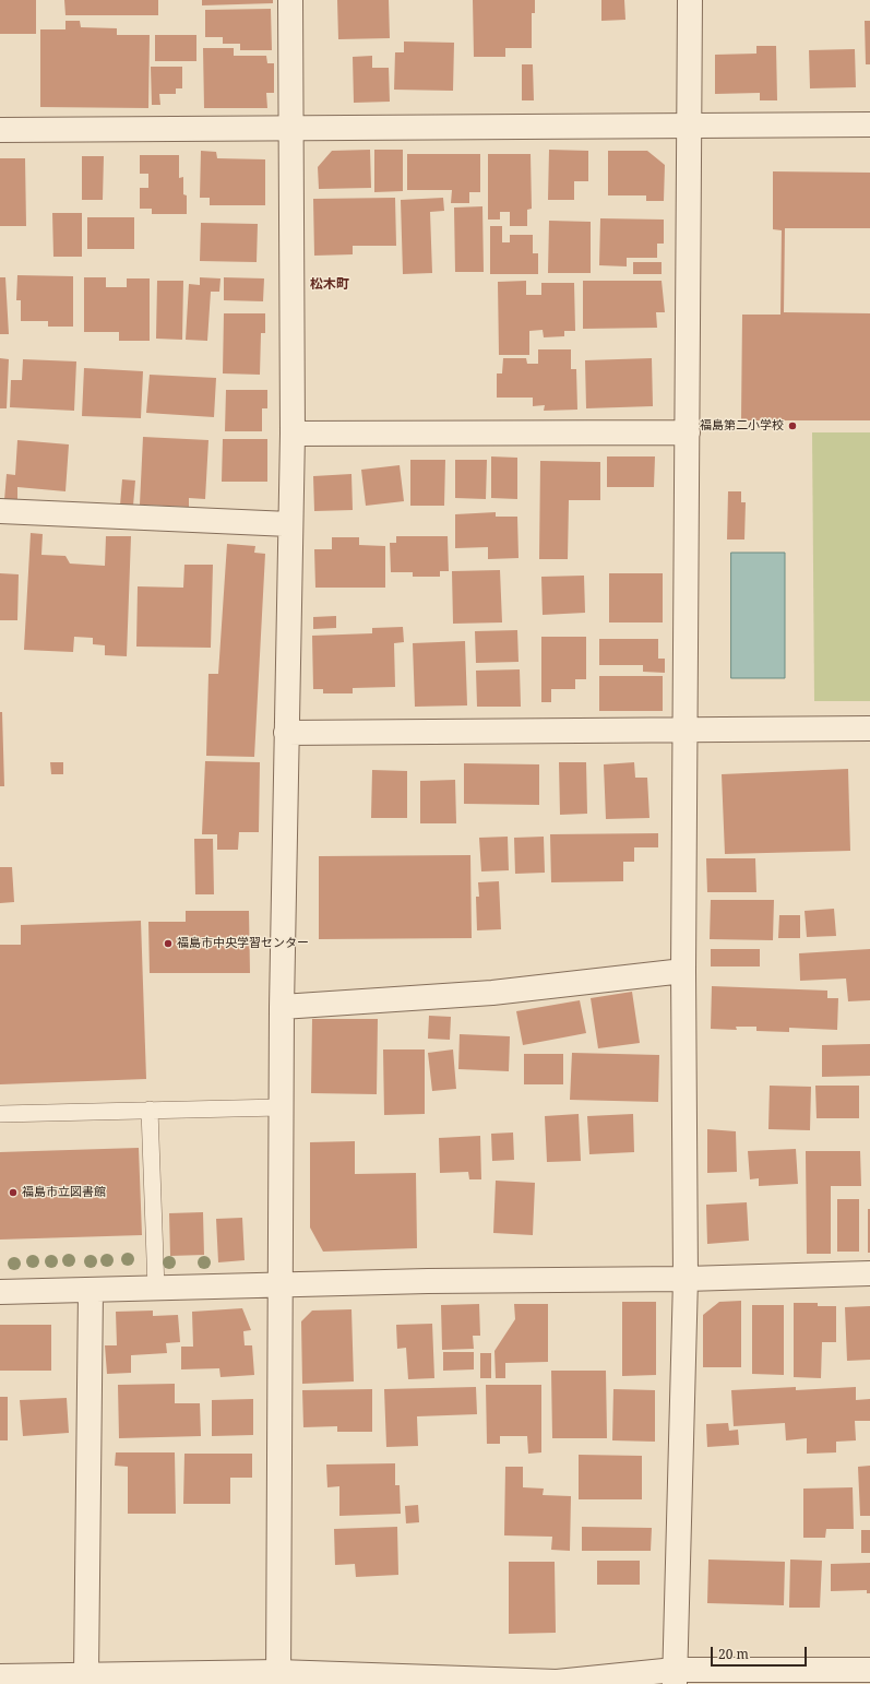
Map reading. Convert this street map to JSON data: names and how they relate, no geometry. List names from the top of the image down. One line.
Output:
{"districts":["松木町"],"places":["福島第二小学校","福島市中央学習センター","福島市立図書館"],"scale_bar":"20 m"}
